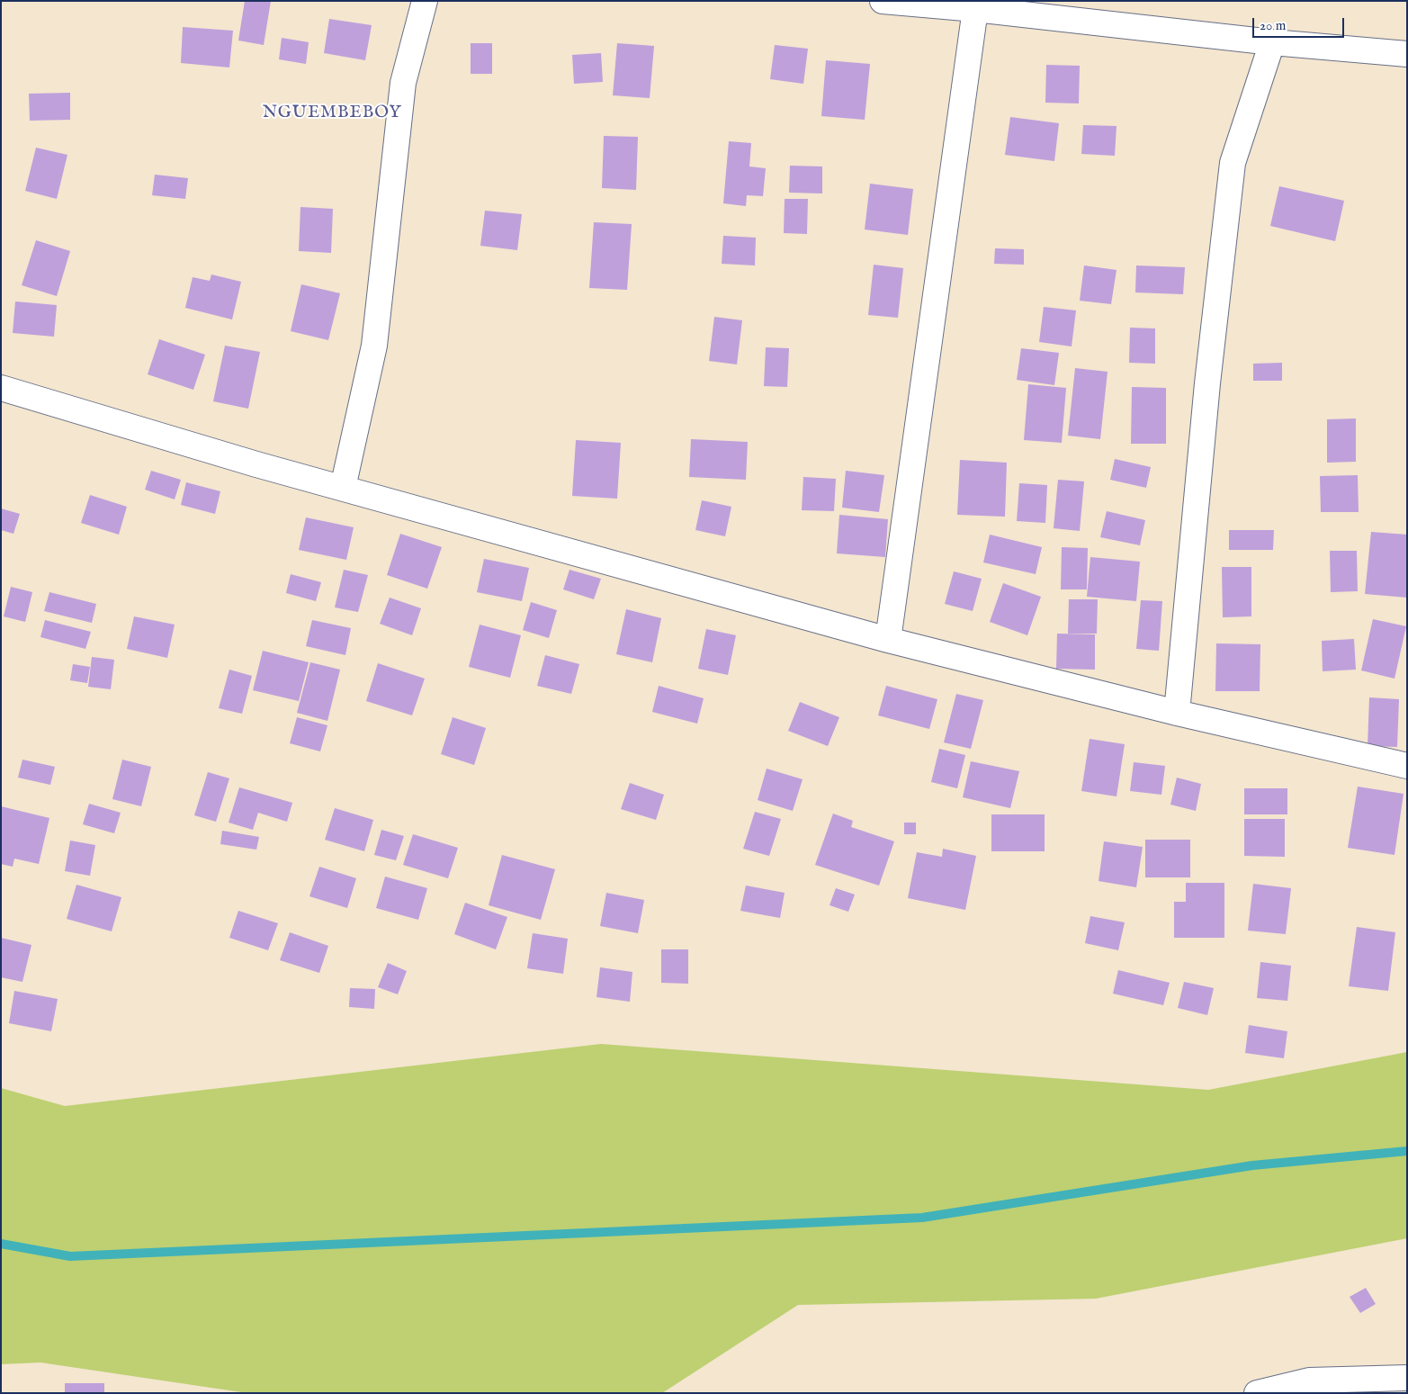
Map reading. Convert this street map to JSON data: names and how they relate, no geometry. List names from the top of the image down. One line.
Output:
{"districts":["NGUEMBEBOY"],"scale_bar":"20 m"}
